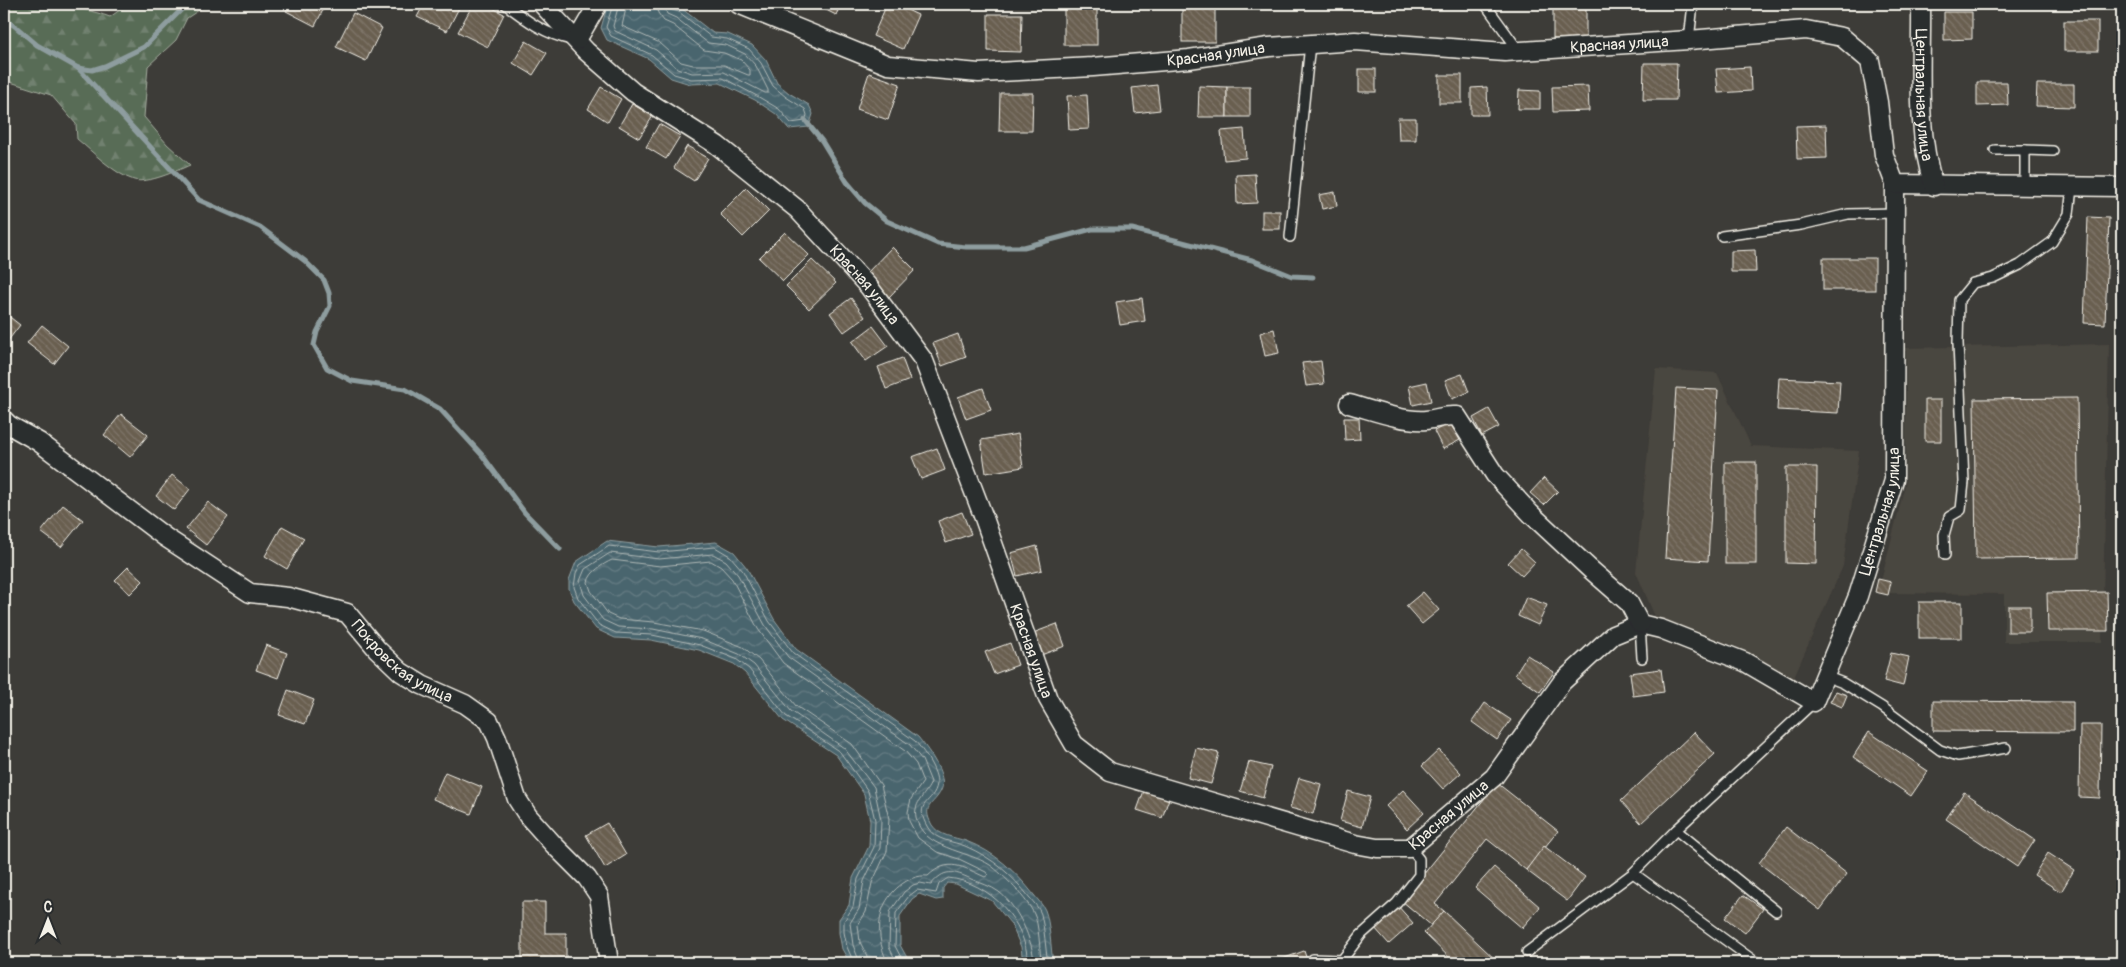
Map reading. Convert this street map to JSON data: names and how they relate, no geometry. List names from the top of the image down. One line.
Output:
{"streets":{"street":["Красная улица","Центральная улица","Покровская улица"]},"crossings":[["Красная улица","Центральная улица"]],"north":"top"}
